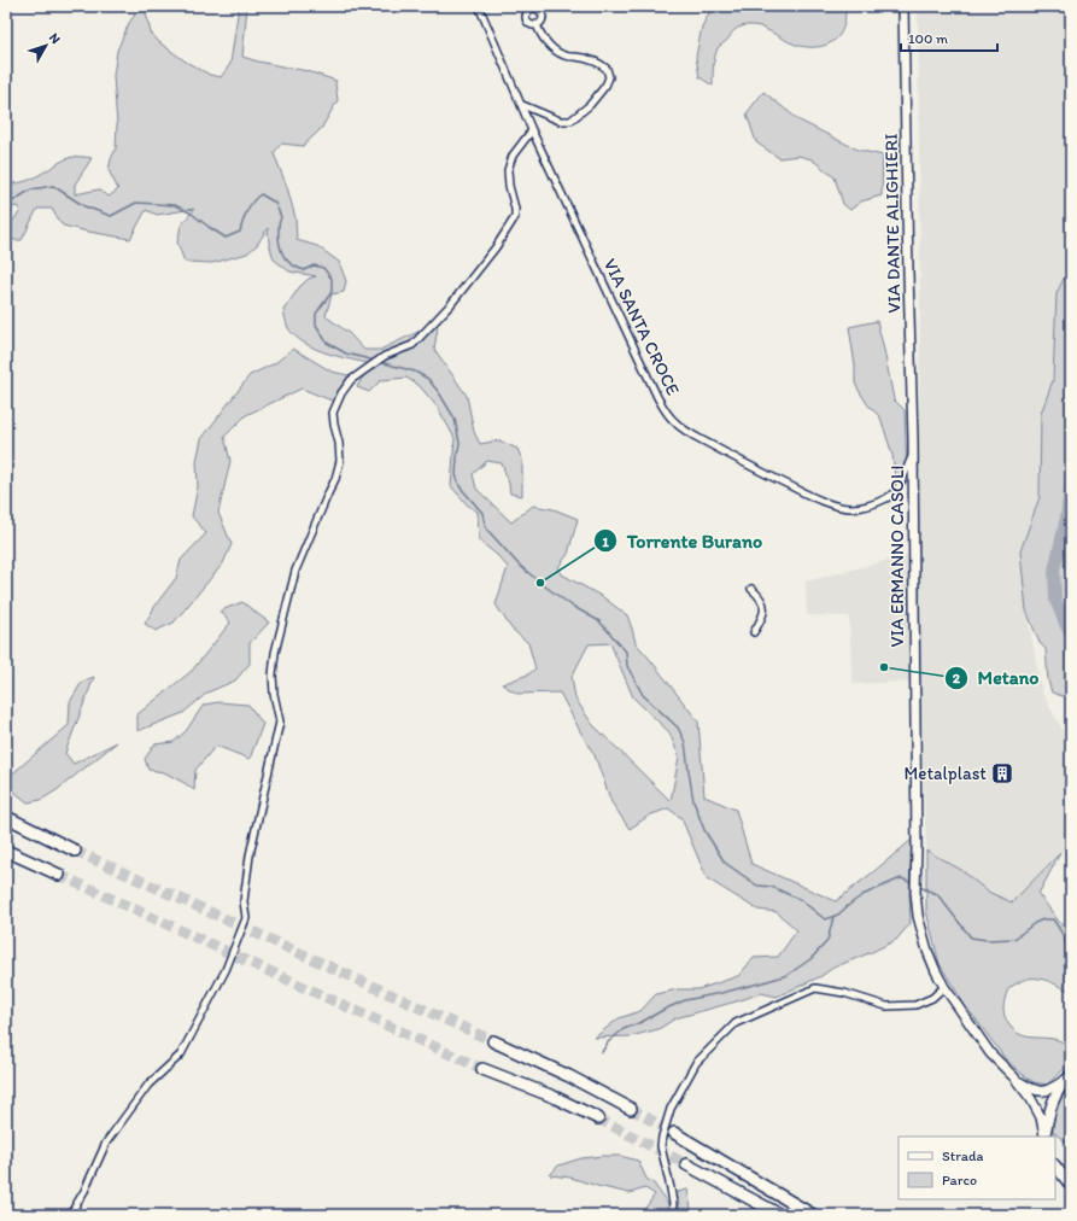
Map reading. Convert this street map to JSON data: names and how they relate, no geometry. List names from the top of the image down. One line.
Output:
{"streets":{"main road":["VIA DANTE ALIGHIERI","VIA ERMANNO CASOLI"],"street":["VIA SANTA CROCE"]},"crossings":[["VIA DANTE ALIGHIERI","VIA ERMANNO CASOLI"],["VIA SANTA CROCE","VIA ERMANNO CASOLI"]],"places":{"other":["Torrente Burano","Metano"],"building":["Metalplast"]},"legend":["Strada","Parco"],"scale_bar":"100 m","north":"top right"}
